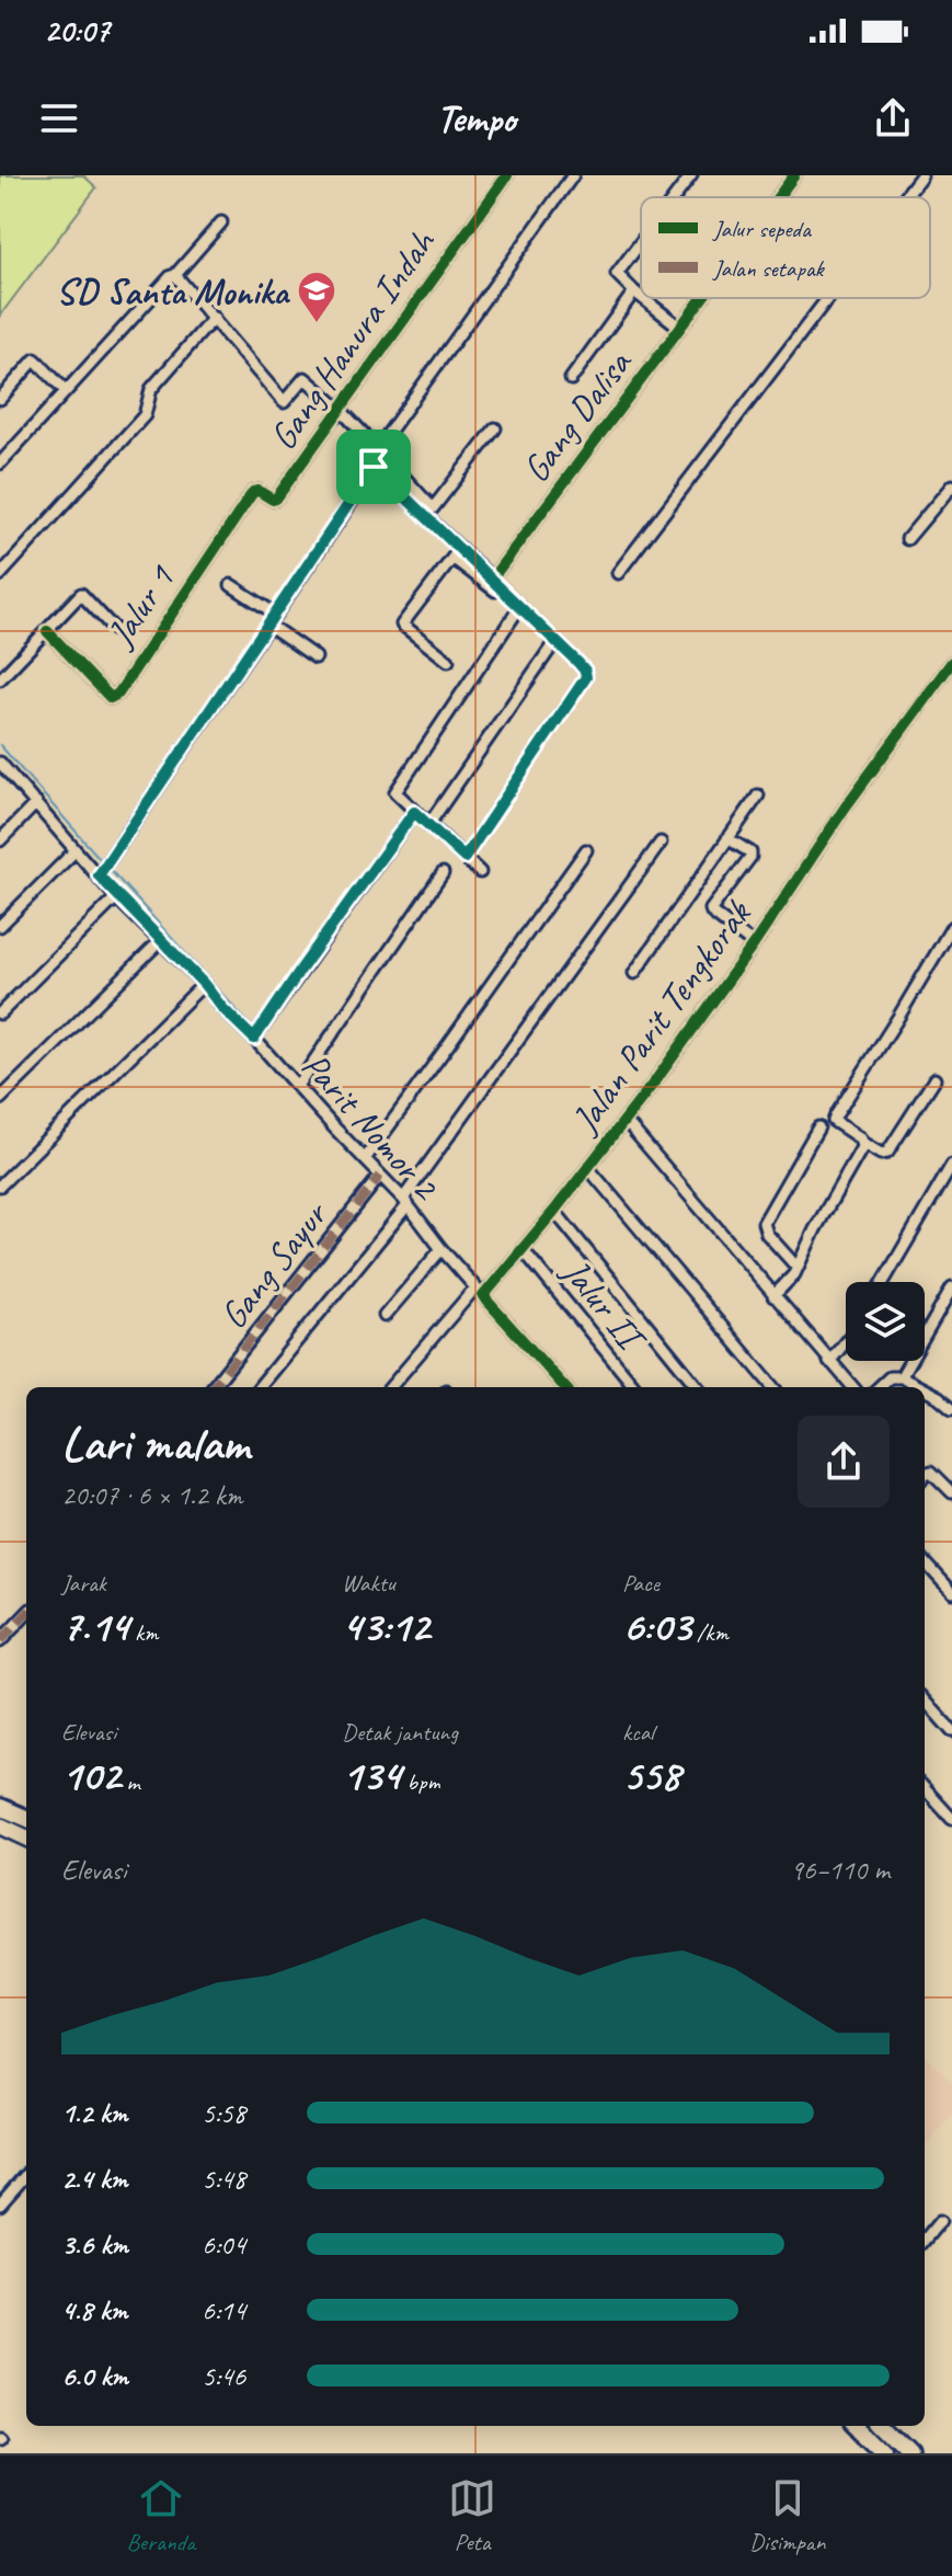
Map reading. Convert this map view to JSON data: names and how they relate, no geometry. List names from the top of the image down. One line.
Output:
{"streets":{"street":["Gang Hanura Indah","Gang Dalisa","Jalur 1","Jalan Parit Tengkorak","Parit Nomor 2","Gang Sayur","Jalur II"]},"crossings":[["Gang Hanura Indah","Jalur 1"],["Jalan Parit Tengkorak","Parit Nomor 2"],["Jalan Parit Tengkorak","Jalur II"],["Parit Nomor 2","Gang Sayur"]],"places":{"school or university":["SD Santa Monika"]},"legend":["Jalur sepeda","Jalan setapak"],"page":{"status":"20:07","header":"Tempo","heading":["Lari malam","20:07 · 6 × 1.2 km"],"stats":[["Jarak","7.14 km"],["Waktu","43:12"],["Pace","6:03 /km"],["Elevasi","102 m"],["Detak jantung","134 bpm"],["kcal","558"]],"chart":["Elevasi","96–110 m"],"list":[{"name":"1.2 km","note":"5:58"},{"name":"2.4 km","note":"5:48"},{"name":"3.6 km","note":"6:04"},{"name":"4.8 km","note":"6:14"},{"name":"6.0 km","note":"5:46"}],"tabs":["Beranda","Peta","Disimpan"]}}
